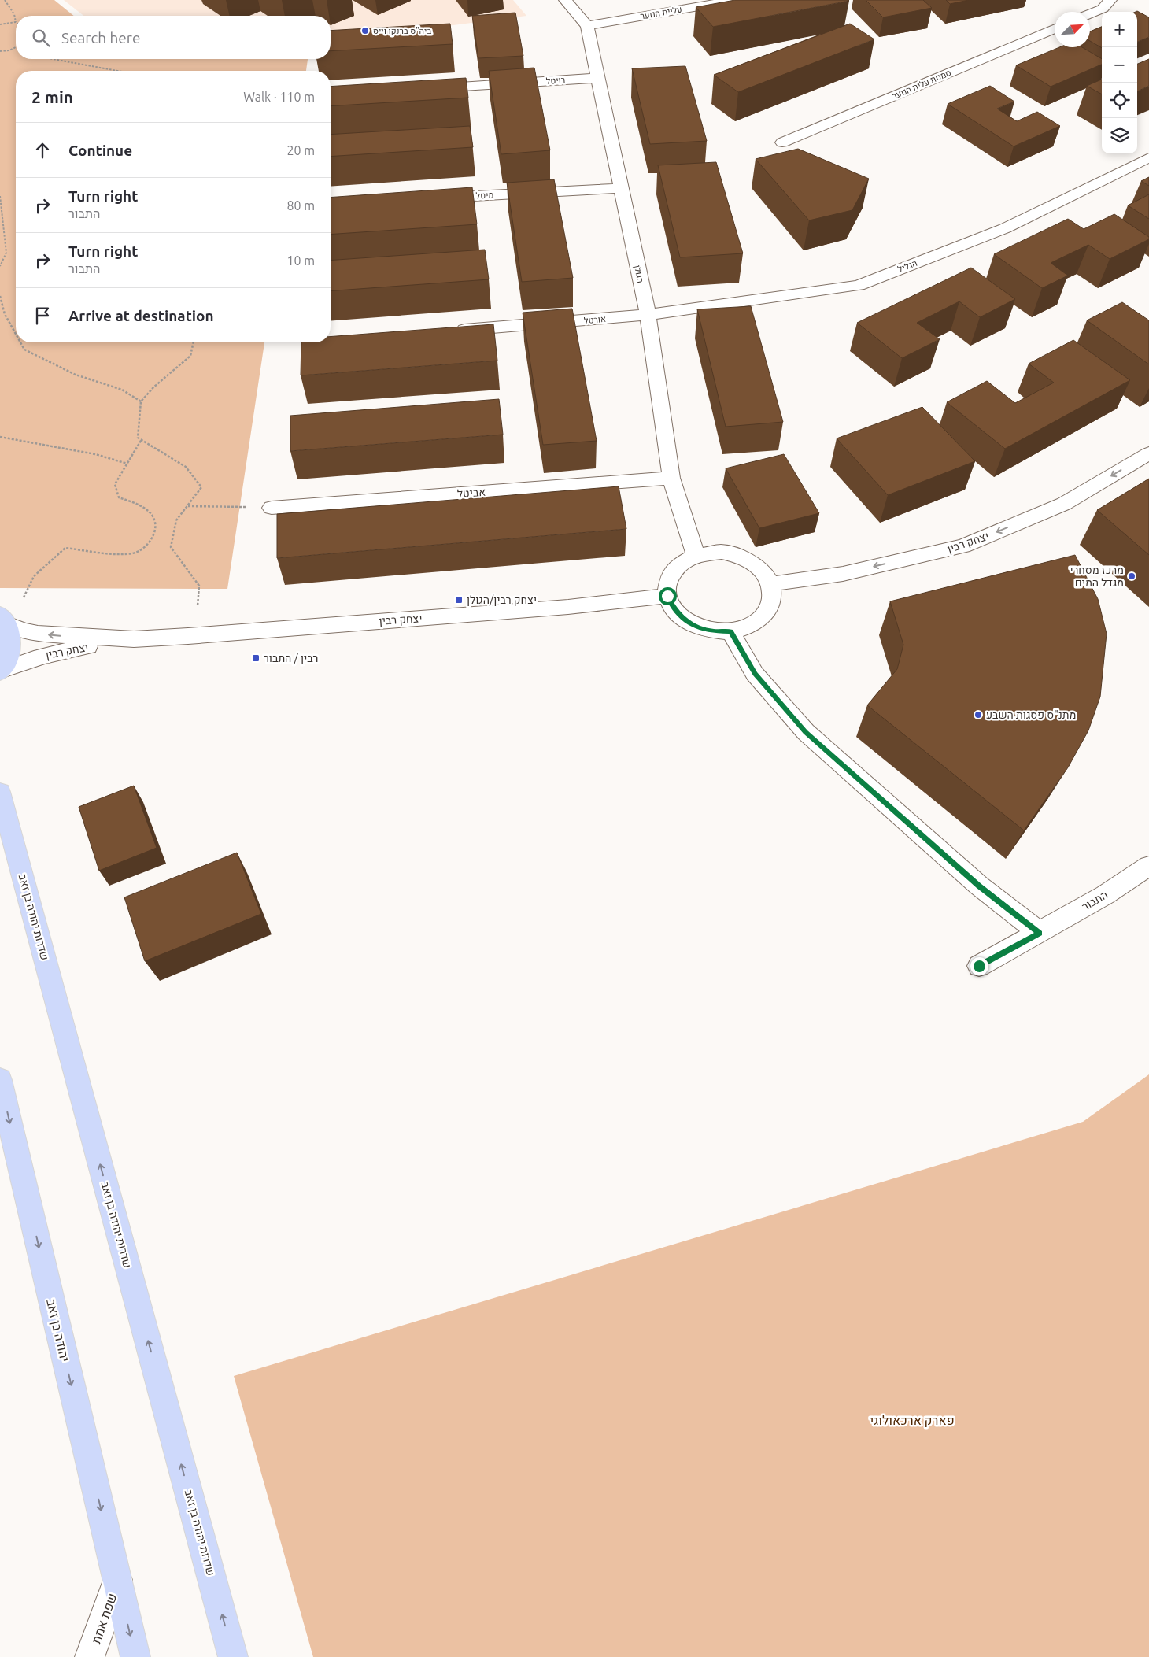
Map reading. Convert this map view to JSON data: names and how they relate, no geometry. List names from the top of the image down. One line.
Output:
{"streets":{"main road":["שדרות יהודה בן זאב","יהודה בן זאב"],"street":["עליית הנוער","רויטל","סמטת עלית הנוער","מיטל","הגליל","הגולן","אורטל","אביטל","יצחק רבין","התבור","שפת אמת"]},"crossings":[["עליית הנוער","הגולן"],["רויטל","הגולן"],["מיטל","הגולן"],["הגליל","הגולן"],["הגליל","אורטל"],["הגולן","אורטל"],["הגולן","אביטל"],["הגולן","יצחק רבין"],["יהודה בן זאב","שפת אמת"]],"one_way":["יצחק רבין","שדרות יהודה בן זאב","יהודה בן זאב"],"parks":["פארק ארכאולוגי"],"places":{"other":["ביה\"ס ברנקו וייס","מרכז מסחרי מגדל המים","מתנ\"ס פסגות השבע"],"transit":["יצחק רבין/הגולן","רבין / התבור"]},"north":"top right","page":{"map_buttons":["+","−"],"search":"Search here","heading":["2 min","Walk · 110 m"],"list":[["Continue","20 m"],["Turn right","התבור","80 m"],["Turn right","התבור","10 m"],"Arrive at destination"]}}
